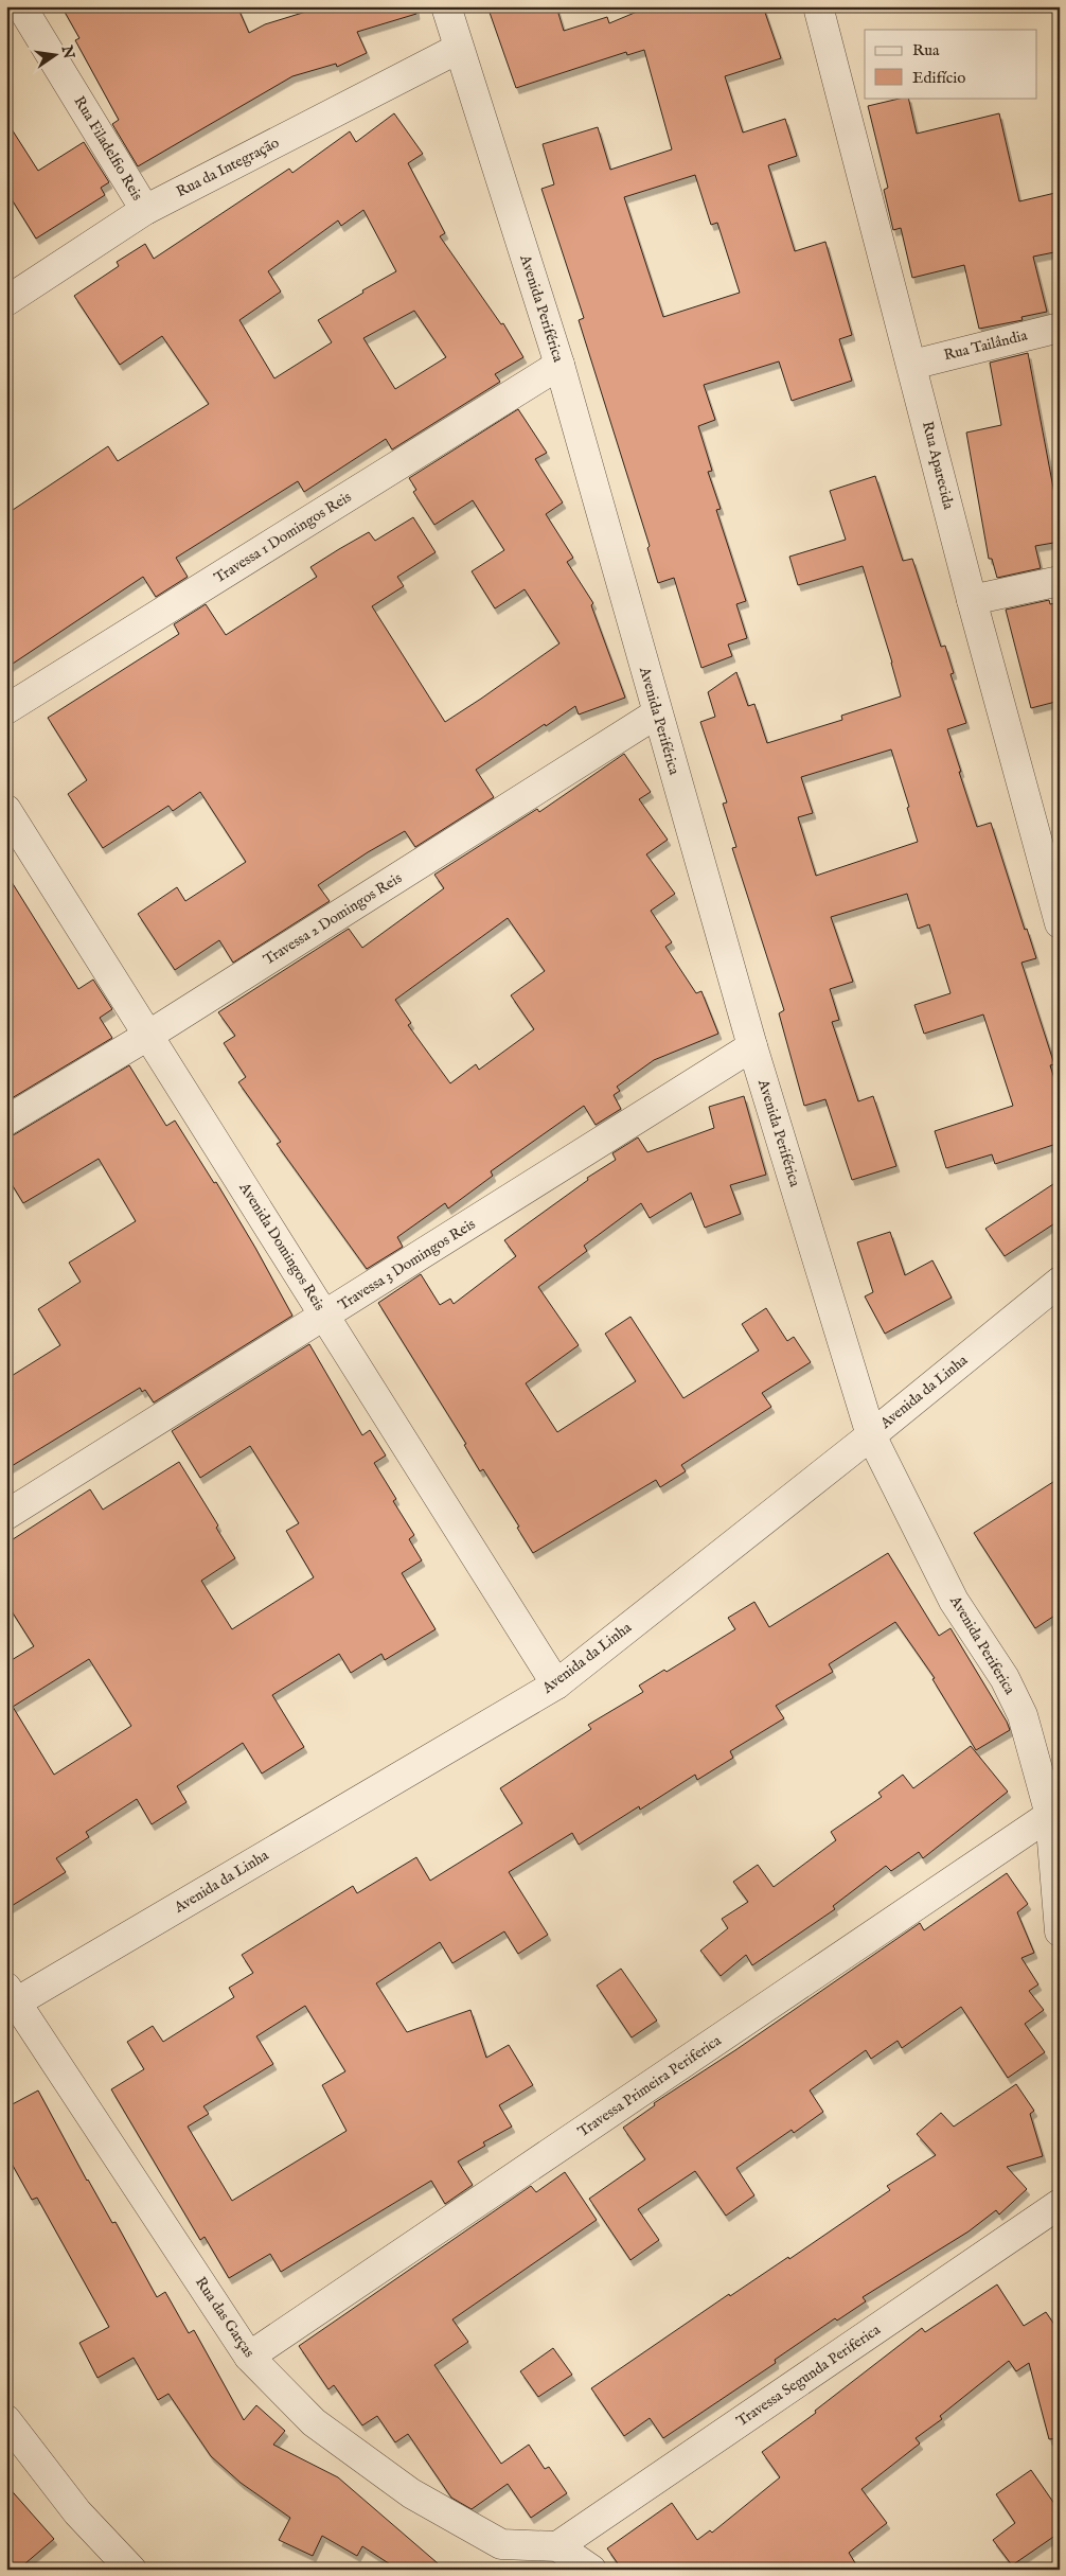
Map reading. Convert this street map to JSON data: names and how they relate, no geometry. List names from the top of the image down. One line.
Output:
{"streets":{"street":["Rua Filadelfio Reis","Rua da Integração","Avenida Periférica","Rua Tailândia","Rua Aparecida","Travessa 1 Domingos Reis","Travessa 2 Domingos Reis","Avenida Domingos Reis","Travessa 3 Domingos Reis","Avenida da Linha","Avenida Periferica","Travessa Primeira Periferica","Rua das Garças","Travessa Segunda Periferica"]},"crossings":[["Rua Filadelfio Reis","Rua da Integração"],["Rua da Integração","Avenida Periférica"],["Avenida Periférica","Travessa 1 Domingos Reis"],["Avenida Periférica","Travessa 2 Domingos Reis"],["Avenida Periférica","Travessa 3 Domingos Reis"],["Avenida Periférica","Avenida da Linha"],["Avenida Periférica","Avenida Periferica"],["Rua Tailândia","Rua Aparecida"],["Travessa 2 Domingos Reis","Avenida Domingos Reis"],["Avenida Domingos Reis","Travessa 3 Domingos Reis"],["Avenida Domingos Reis","Avenida da Linha"],["Avenida da Linha","Avenida Periferica"],["Avenida da Linha","Rua das Garças"],["Avenida Periferica","Travessa Primeira Periferica"],["Travessa Primeira Periferica","Rua das Garças"],["Rua das Garças","Travessa Segunda Periferica"]],"legend":["Rua","Edifício"],"north":"right"}
